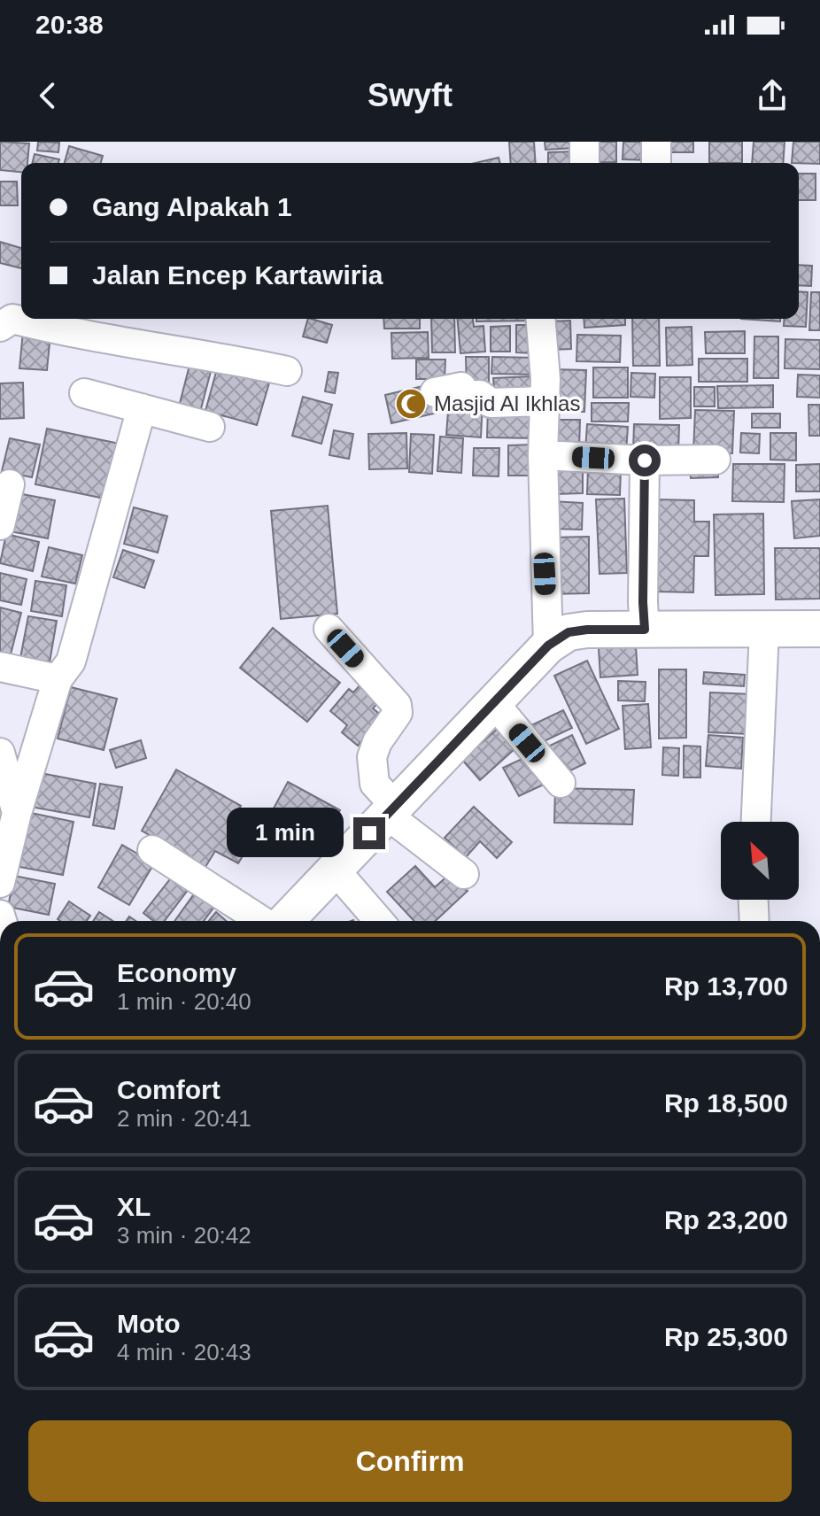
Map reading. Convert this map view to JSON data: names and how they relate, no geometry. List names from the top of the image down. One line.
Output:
{"places":{"mosque":["Masjid Al Ikhlas"]},"north":"top left","page":{"status":"20:38","header":"Swyft","banner":["Gang Alpakah 1","Jalan Encep Kartawiria"],"bubble":"1 min","list":[{"name":"Economy","note":"1 min · 20:40","value":"Rp 13,700"},{"name":"Comfort","note":"2 min · 20:41","value":"Rp 18,500"},{"name":"XL","note":"3 min · 20:42","value":"Rp 23,200"},{"name":"Moto","note":"4 min · 20:43","value":"Rp 25,300"}],"buttons":"Confirm"}}
